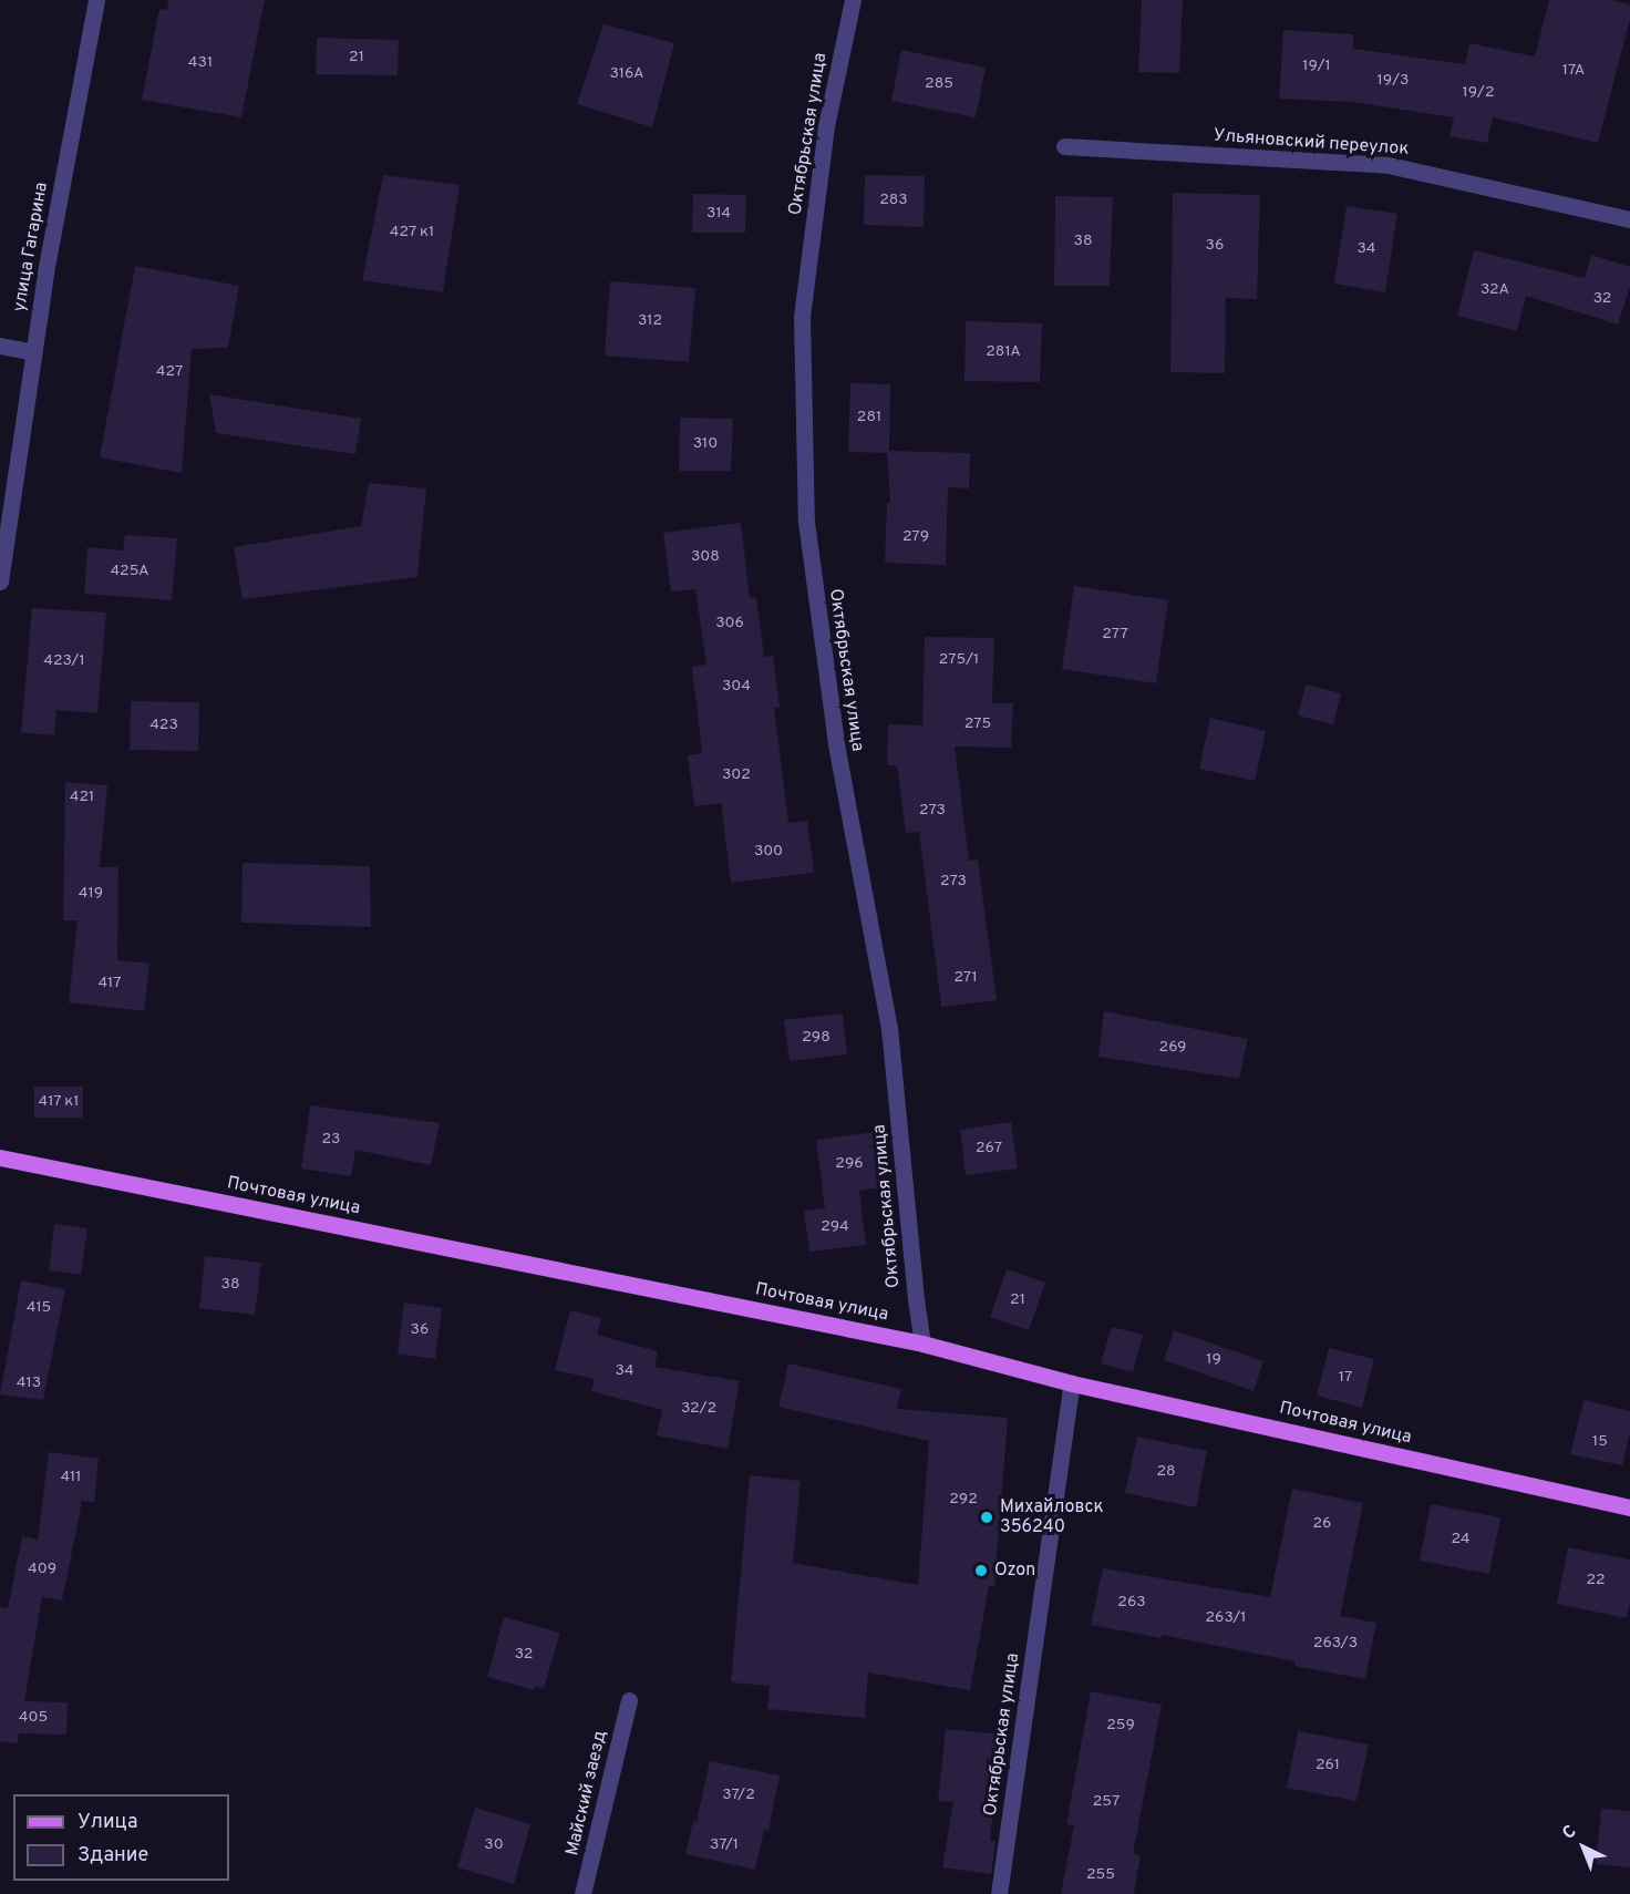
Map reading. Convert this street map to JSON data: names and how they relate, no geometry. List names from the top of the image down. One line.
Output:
{"streets":{"main road":["Почтовая улица"],"street":["Октябрьская улица","Ульяновский переулок","улица Гагарина","Майский заезд"]},"crossings":[["Октябрьская улица","Почтовая улица"]],"places":["Михайловск 356240","Ozon"],"house_numbers":["21","431","19/1","17А","316А","19/3","285","19/2","283","314","427 к1","38","36","34","32А","32","312","281А","427","281","310","279","308","425А","306","277","275/1","423/1","304","275","423","302","421","273","300","273","419","271","417","298","269","417 к1","23","267","296","294","38","21","415","36","19","34","17","413","32/2","15","28","411","292","26","24","409","22","263","263/1","263/3","32","405","259","261","37/2","257","30","37/1","255"],"legend":["Улица","Здание"],"north":"top left"}
